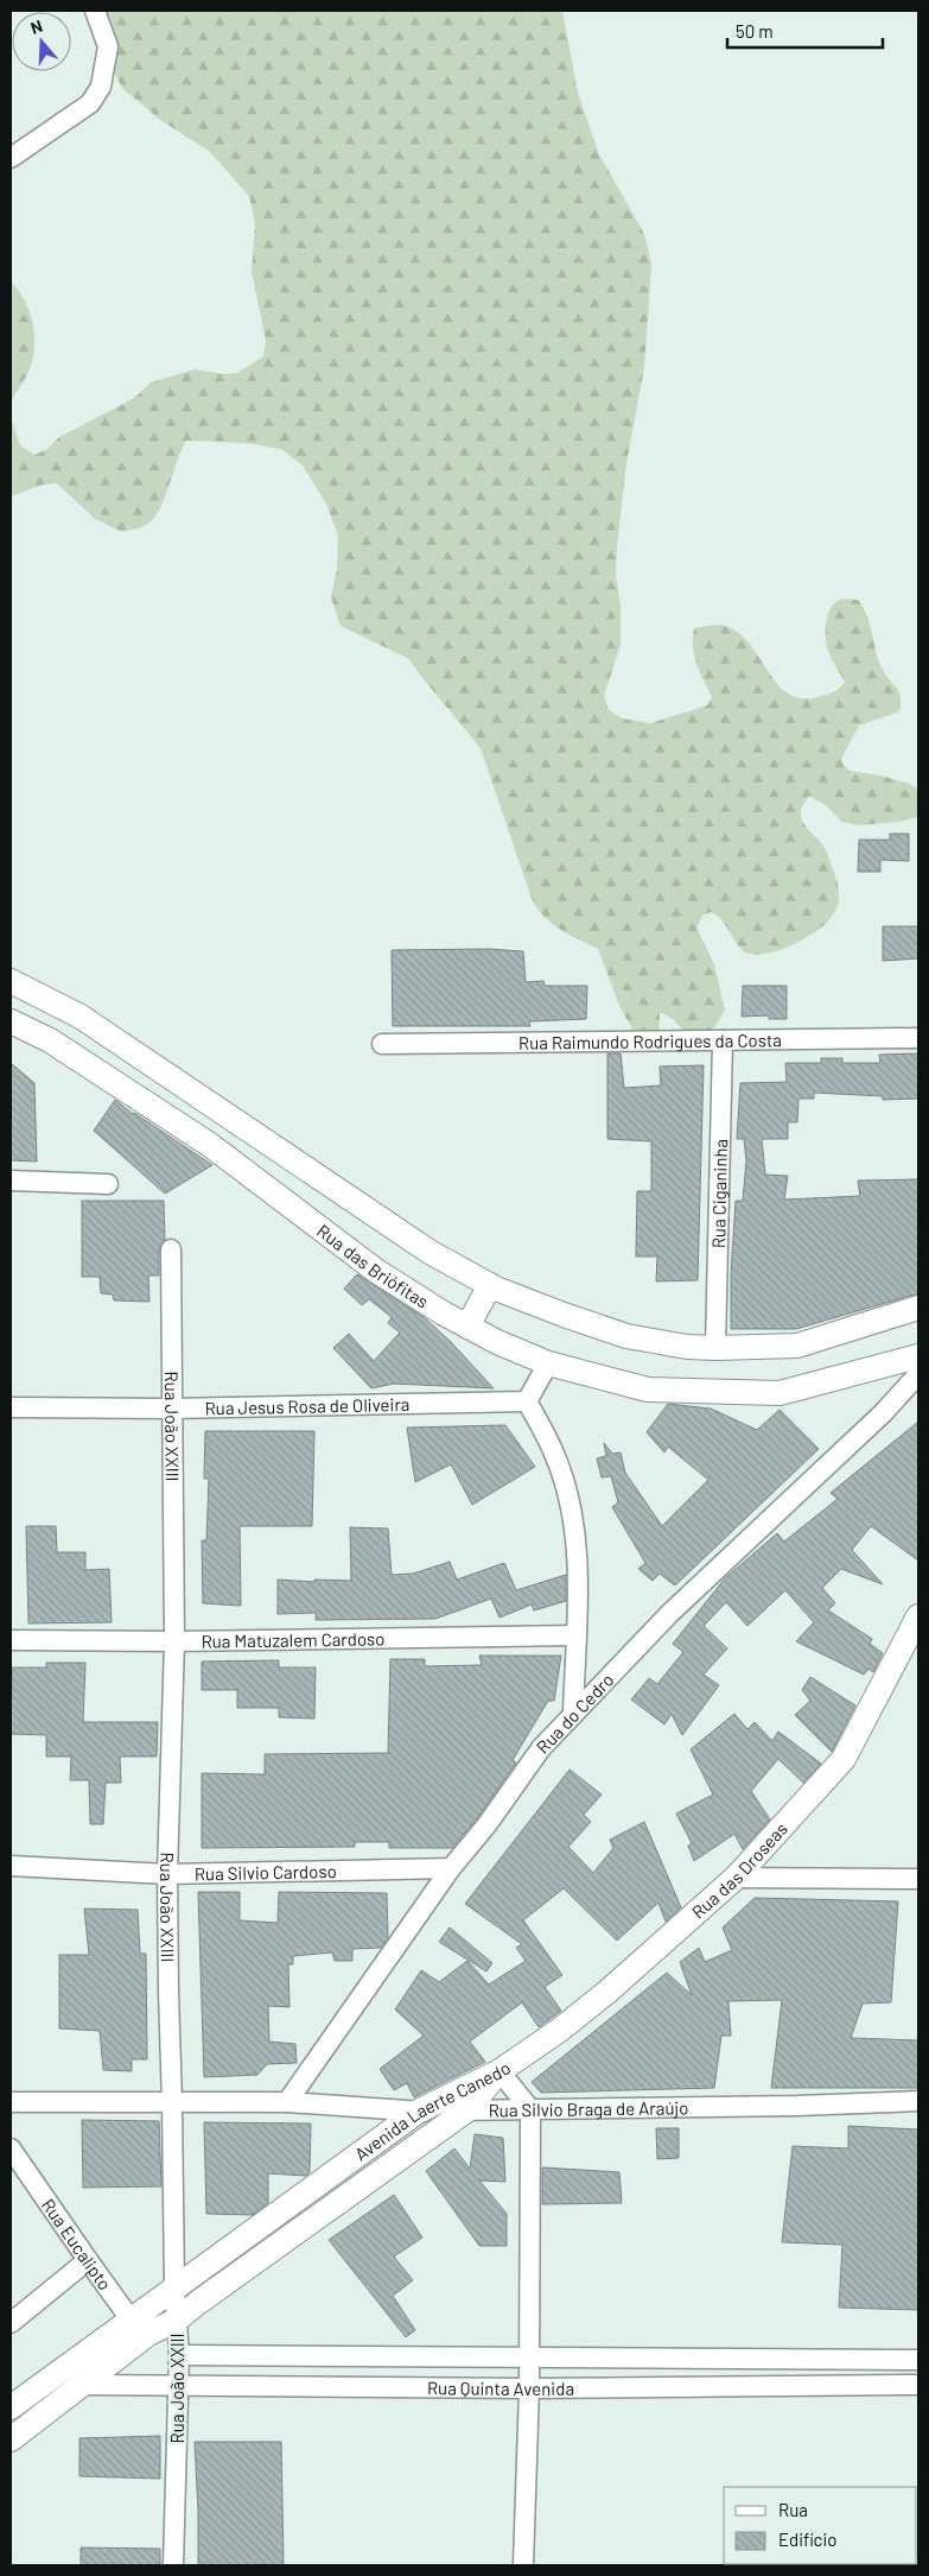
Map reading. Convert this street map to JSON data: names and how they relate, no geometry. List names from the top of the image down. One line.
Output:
{"streets":{"street":["Rua Raimundo Rodrigues da Costa","Rua Ciganinha","Rua das Briófitas","Rua Jesus Rosa de Oliveira","Rua João XXIII","Rua Matuzalem Cardoso","Rua do Cedro","Rua das Droseas","Rua Silvio Cardoso","Rua Silvio Braga de Araújo","Avenida Laerte Canedo","Rua Eucalipto","Rua Quinta Avenida"]},"crossings":[["Rua Raimundo Rodrigues da Costa","Rua Ciganinha"],["Rua Jesus Rosa de Oliveira","Rua João XXIII"],["Rua João XXIII","Rua Matuzalem Cardoso"],["Rua João XXIII","Rua Silvio Cardoso"],["Rua João XXIII","Rua Silvio Braga de Araújo"],["Rua João XXIII","Avenida Laerte Canedo"],["Rua João XXIII","Rua Quinta Avenida"],["Rua do Cedro","Rua Silvio Cardoso"],["Rua do Cedro","Rua Silvio Braga de Araújo"],["Rua das Droseas","Avenida Laerte Canedo"],["Rua Silvio Braga de Araújo","Avenida Laerte Canedo"],["Avenida Laerte Canedo","Rua Eucalipto"],["Avenida Laerte Canedo","Rua Quinta Avenida"]],"legend":["Rua","Edifício"],"scale_bar":"50 m","north":"top"}
